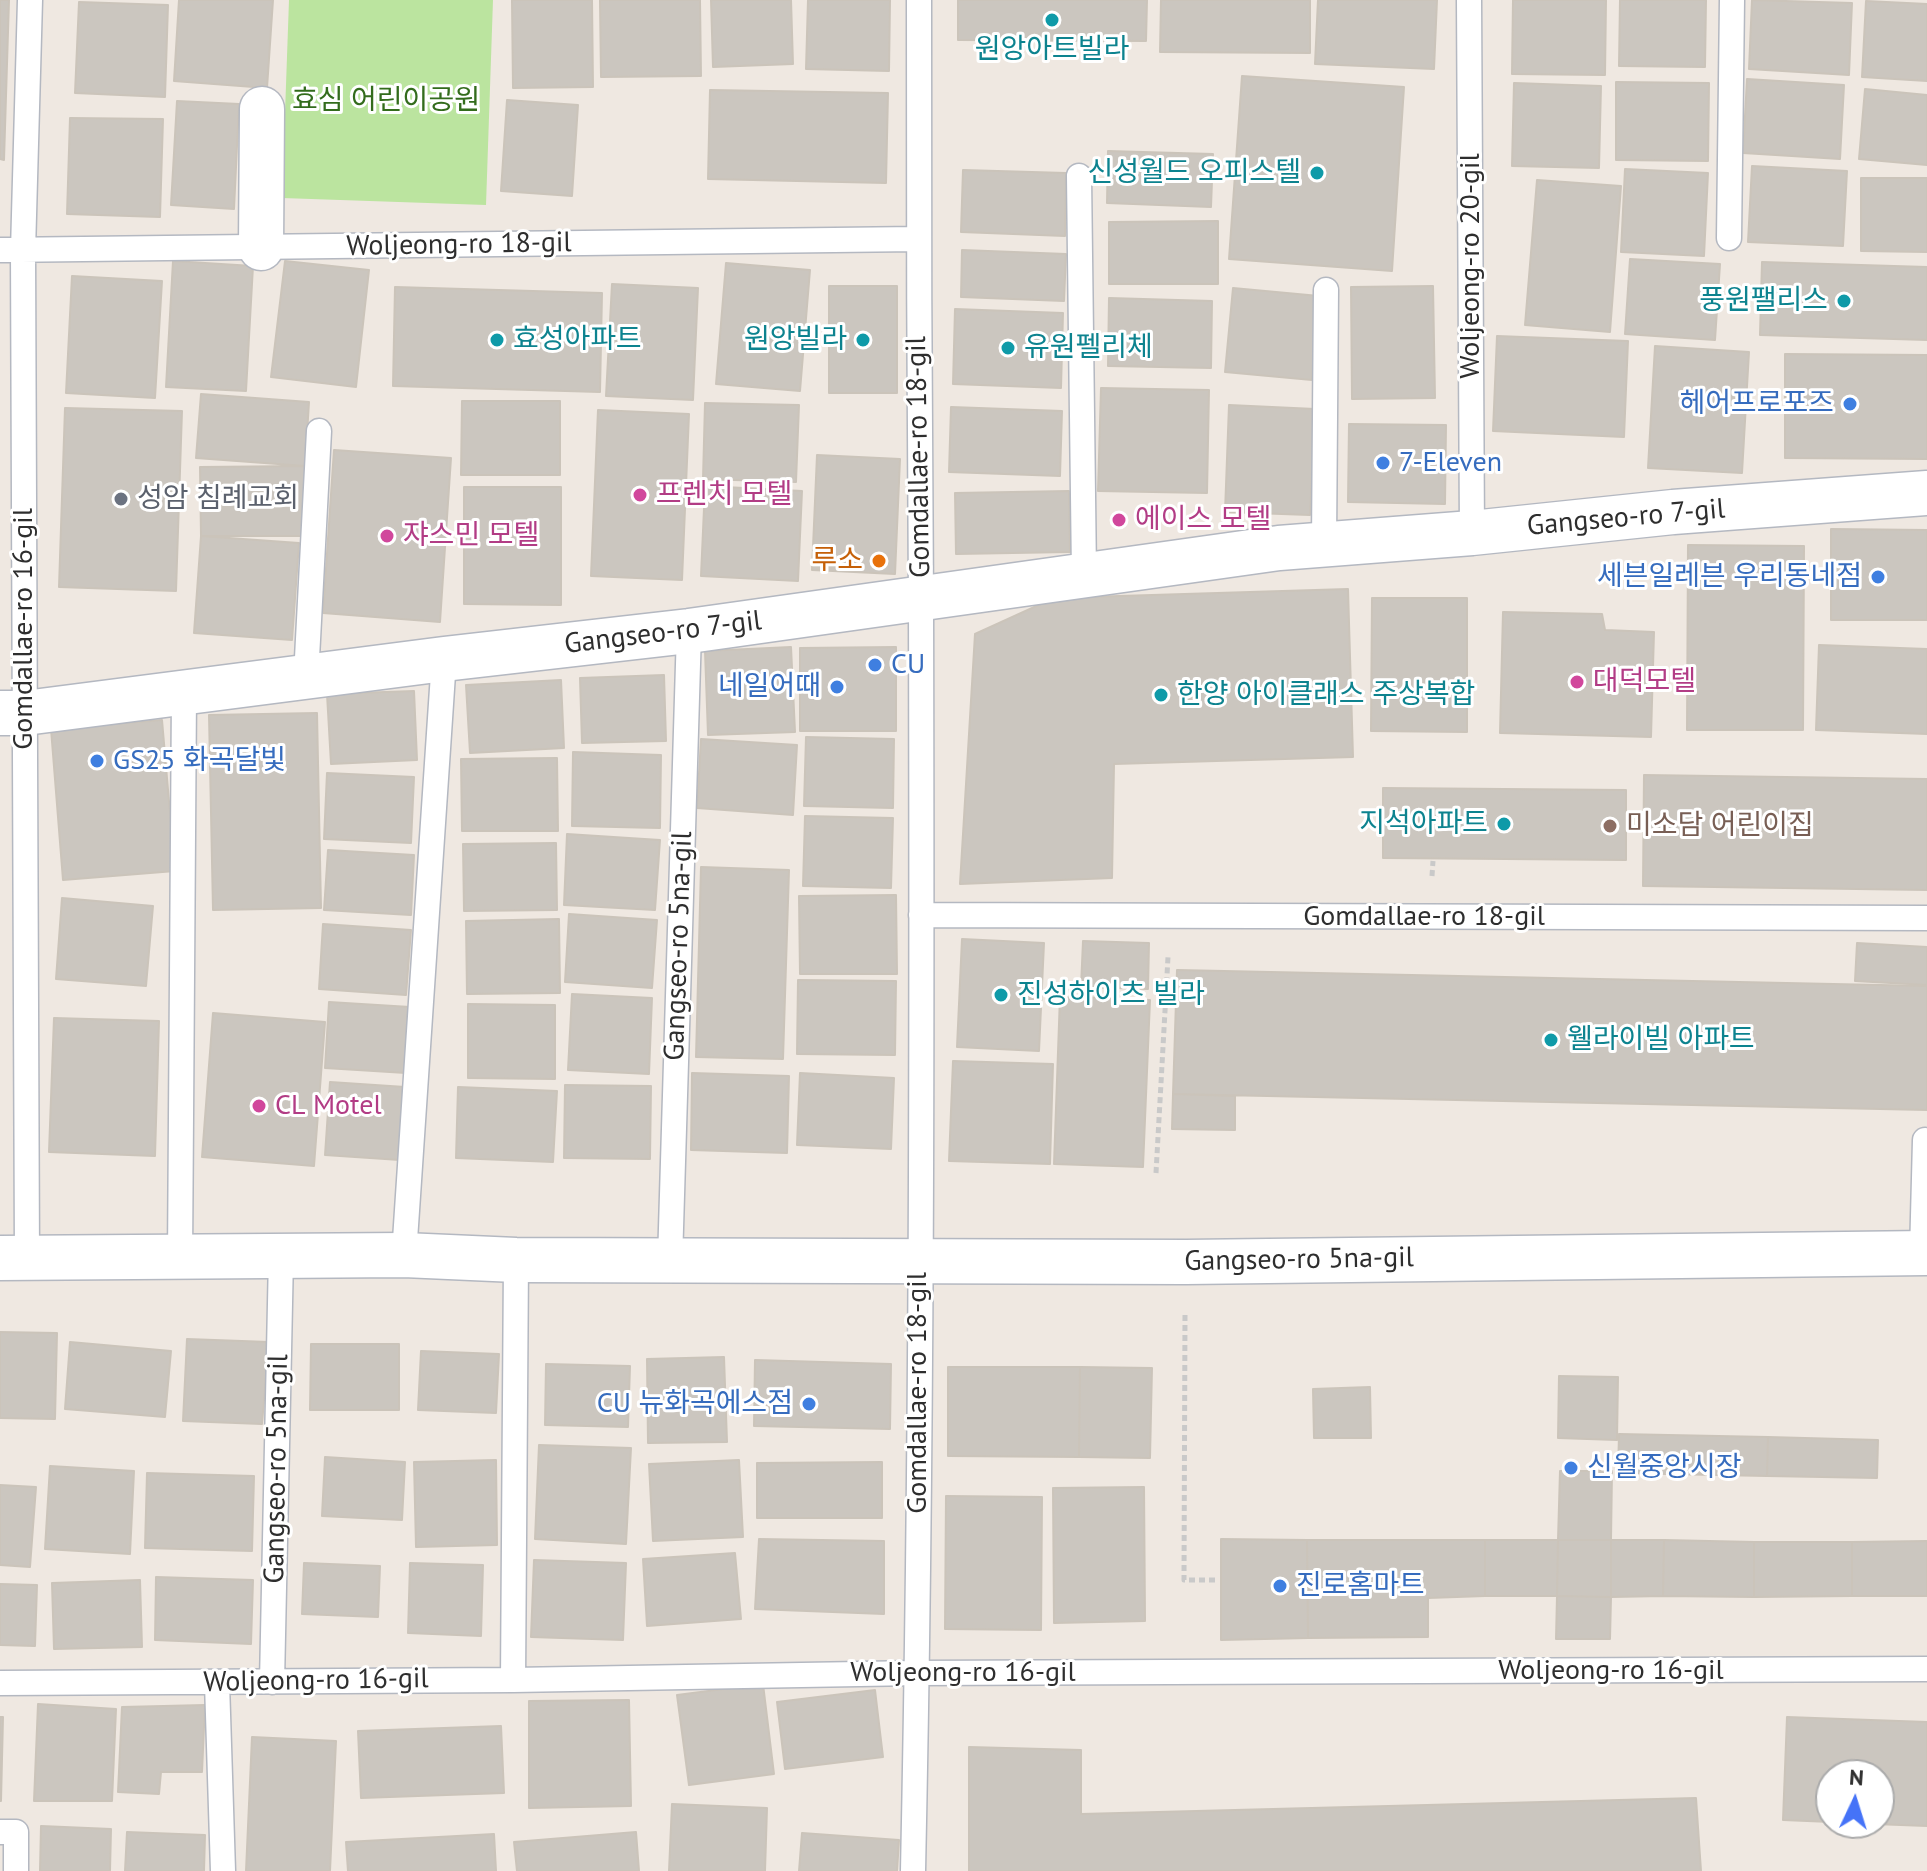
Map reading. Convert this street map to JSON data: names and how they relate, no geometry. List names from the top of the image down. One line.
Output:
{"streets":{"street":["Gangseo-ro 7-gil","Gangseo-ro 5na-gil"],"lane":["Woljeong-ro 18-gil","Woljeong-ro 20-gil","Gomdallae-ro 18-gil","Gomdallae-ro 16-gil","Woljeong-ro 16-gil"]},"crossings":[["Woljeong-ro 18-gil","Gomdallae-ro 18-gil"],["Woljeong-ro 18-gil","Gomdallae-ro 16-gil"],["Woljeong-ro 20-gil","Gangseo-ro 7-gil"],["Gomdallae-ro 18-gil","Gangseo-ro 7-gil"],["Gomdallae-ro 18-gil","Gangseo-ro 5na-gil"],["Gomdallae-ro 18-gil","Woljeong-ro 16-gil"],["Gangseo-ro 7-gil","Gomdallae-ro 16-gil"],["Gangseo-ro 7-gil","Gangseo-ro 5na-gil"],["Gomdallae-ro 16-gil","Gangseo-ro 5na-gil"],["Gangseo-ro 5na-gil","Woljeong-ro 16-gil"]],"parks":["효심 어린이공원"],"places":["원앙아트빌라","신성월드 오피스텔","풍원팰리스","효성아파트","원앙빌라","유원펠리체","헤어프로포즈","7-Eleven","프렌치 모텔","성암 침례교회","에이스 모텔","쟈스민 모텔","루소","세븐일레븐 우리동네점","CU","대덕모텔","네일어때","한양 아이클래스 주상복합","GS25 화곡달빛","지석아파트","미소담 어린이집","진성하이츠 빌라","웰라이빌 아파트","CL Motel","CU 뉴화곡에스점","신월중앙시장","진로홈마트"],"north":"top"}
